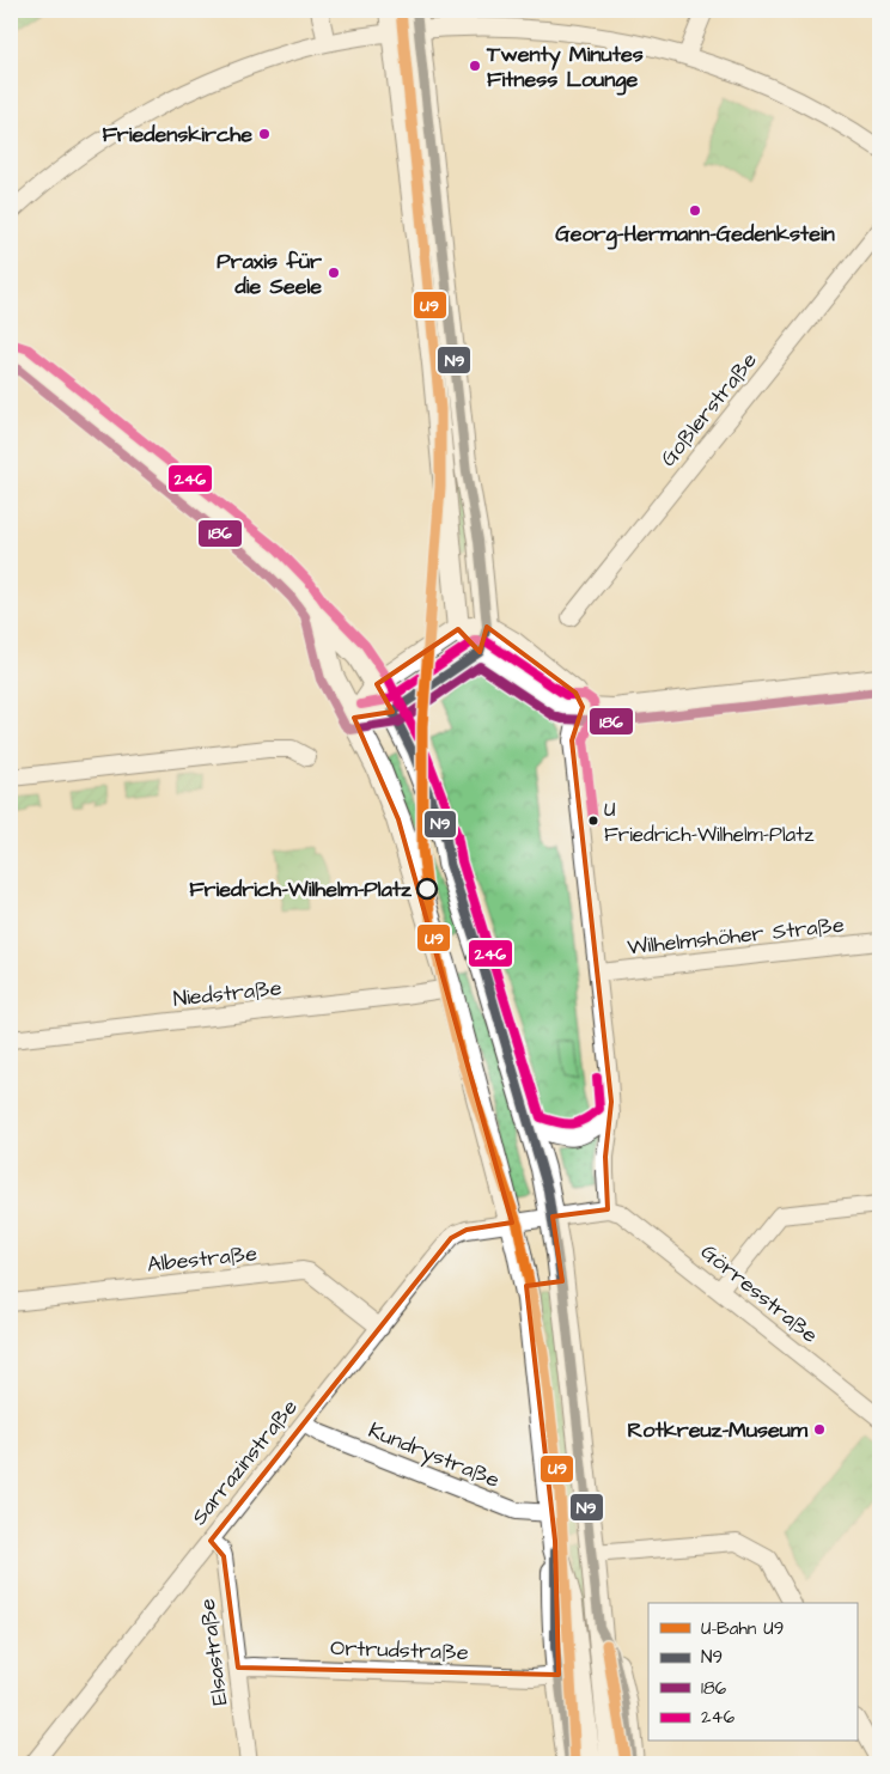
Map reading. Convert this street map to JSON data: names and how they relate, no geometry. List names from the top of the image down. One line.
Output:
{"streets":{"street":["Goßlerstraße","Wilhelmshöher Straße","Niedstraße","Albestraße","Görresstraße","Kundrystraße","Sarrazinstraße","Ortrudstraße","Elsastraße"]},"crossings":[["Albestraße","Sarrazinstraße"],["Kundrystraße","Sarrazinstraße"],["Sarrazinstraße","Elsastraße"],["Ortrudstraße","Elsastraße"]],"places":["Twenty Minutes Fitness Lounge","Friedenskirche","Georg-Hermann-Gedenkstein","Praxis für die Seele","U Friedrich-Wilhelm-Platz","Friedrich-Wilhelm-Platz","Rotkreuz-Museum"],"lines":["metro line U9","transit line N9","transit line 246","transit line 186"],"legend":["U-Bahn U9","N9","186","246"]}
